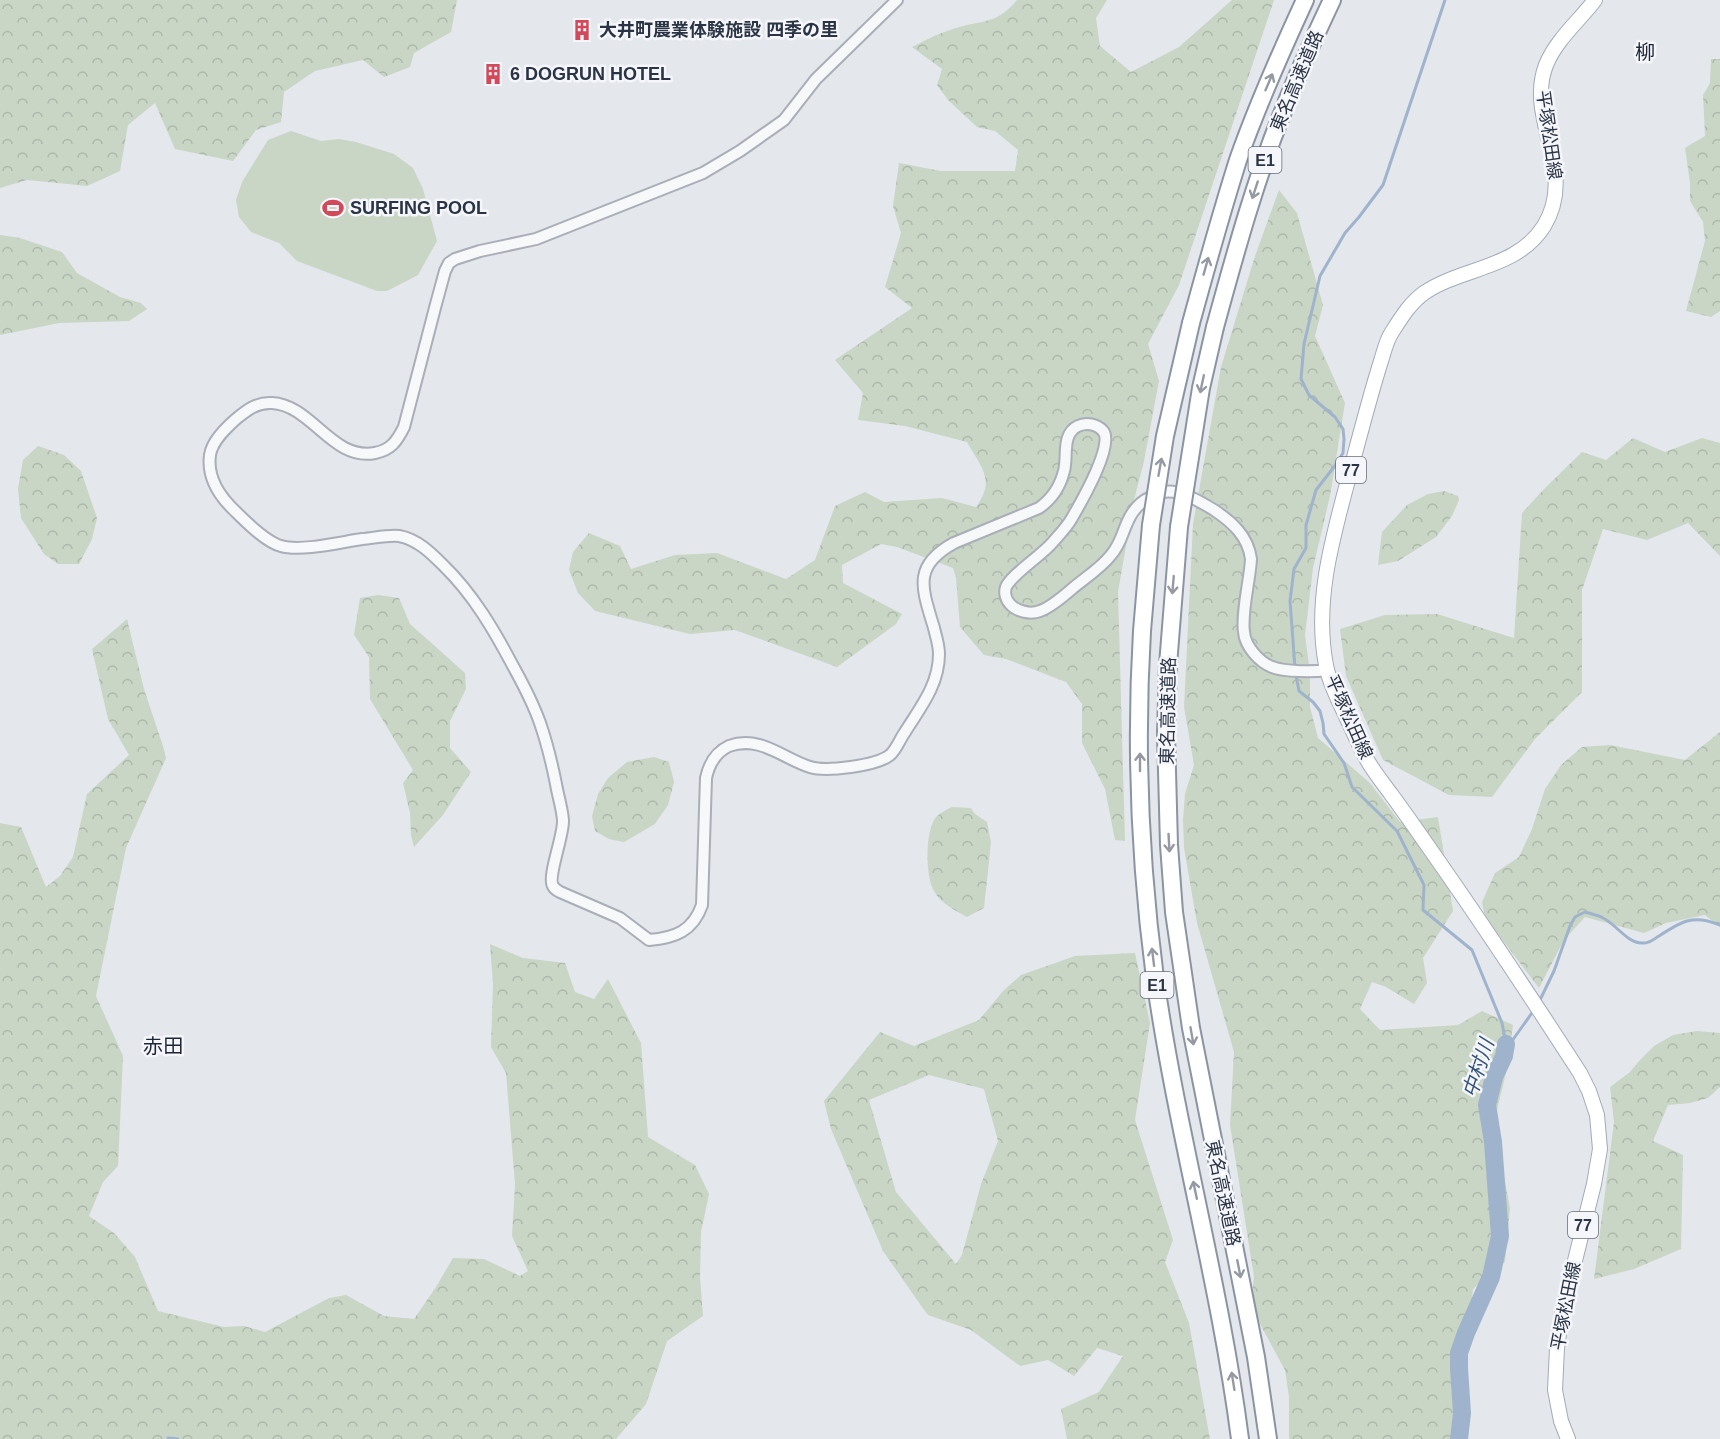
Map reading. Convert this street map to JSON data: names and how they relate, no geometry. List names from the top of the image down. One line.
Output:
{"streets":{"highway":["東名高速道路","E1"],"main road":["平塚松田線","77"]},"districts":["柳","赤田"],"water":["中村川"],"places":{"building":["大井町農業体験施設 四季の里","6 DOGRUN HOTEL"],"sports":["SURFING POOL"]}}
